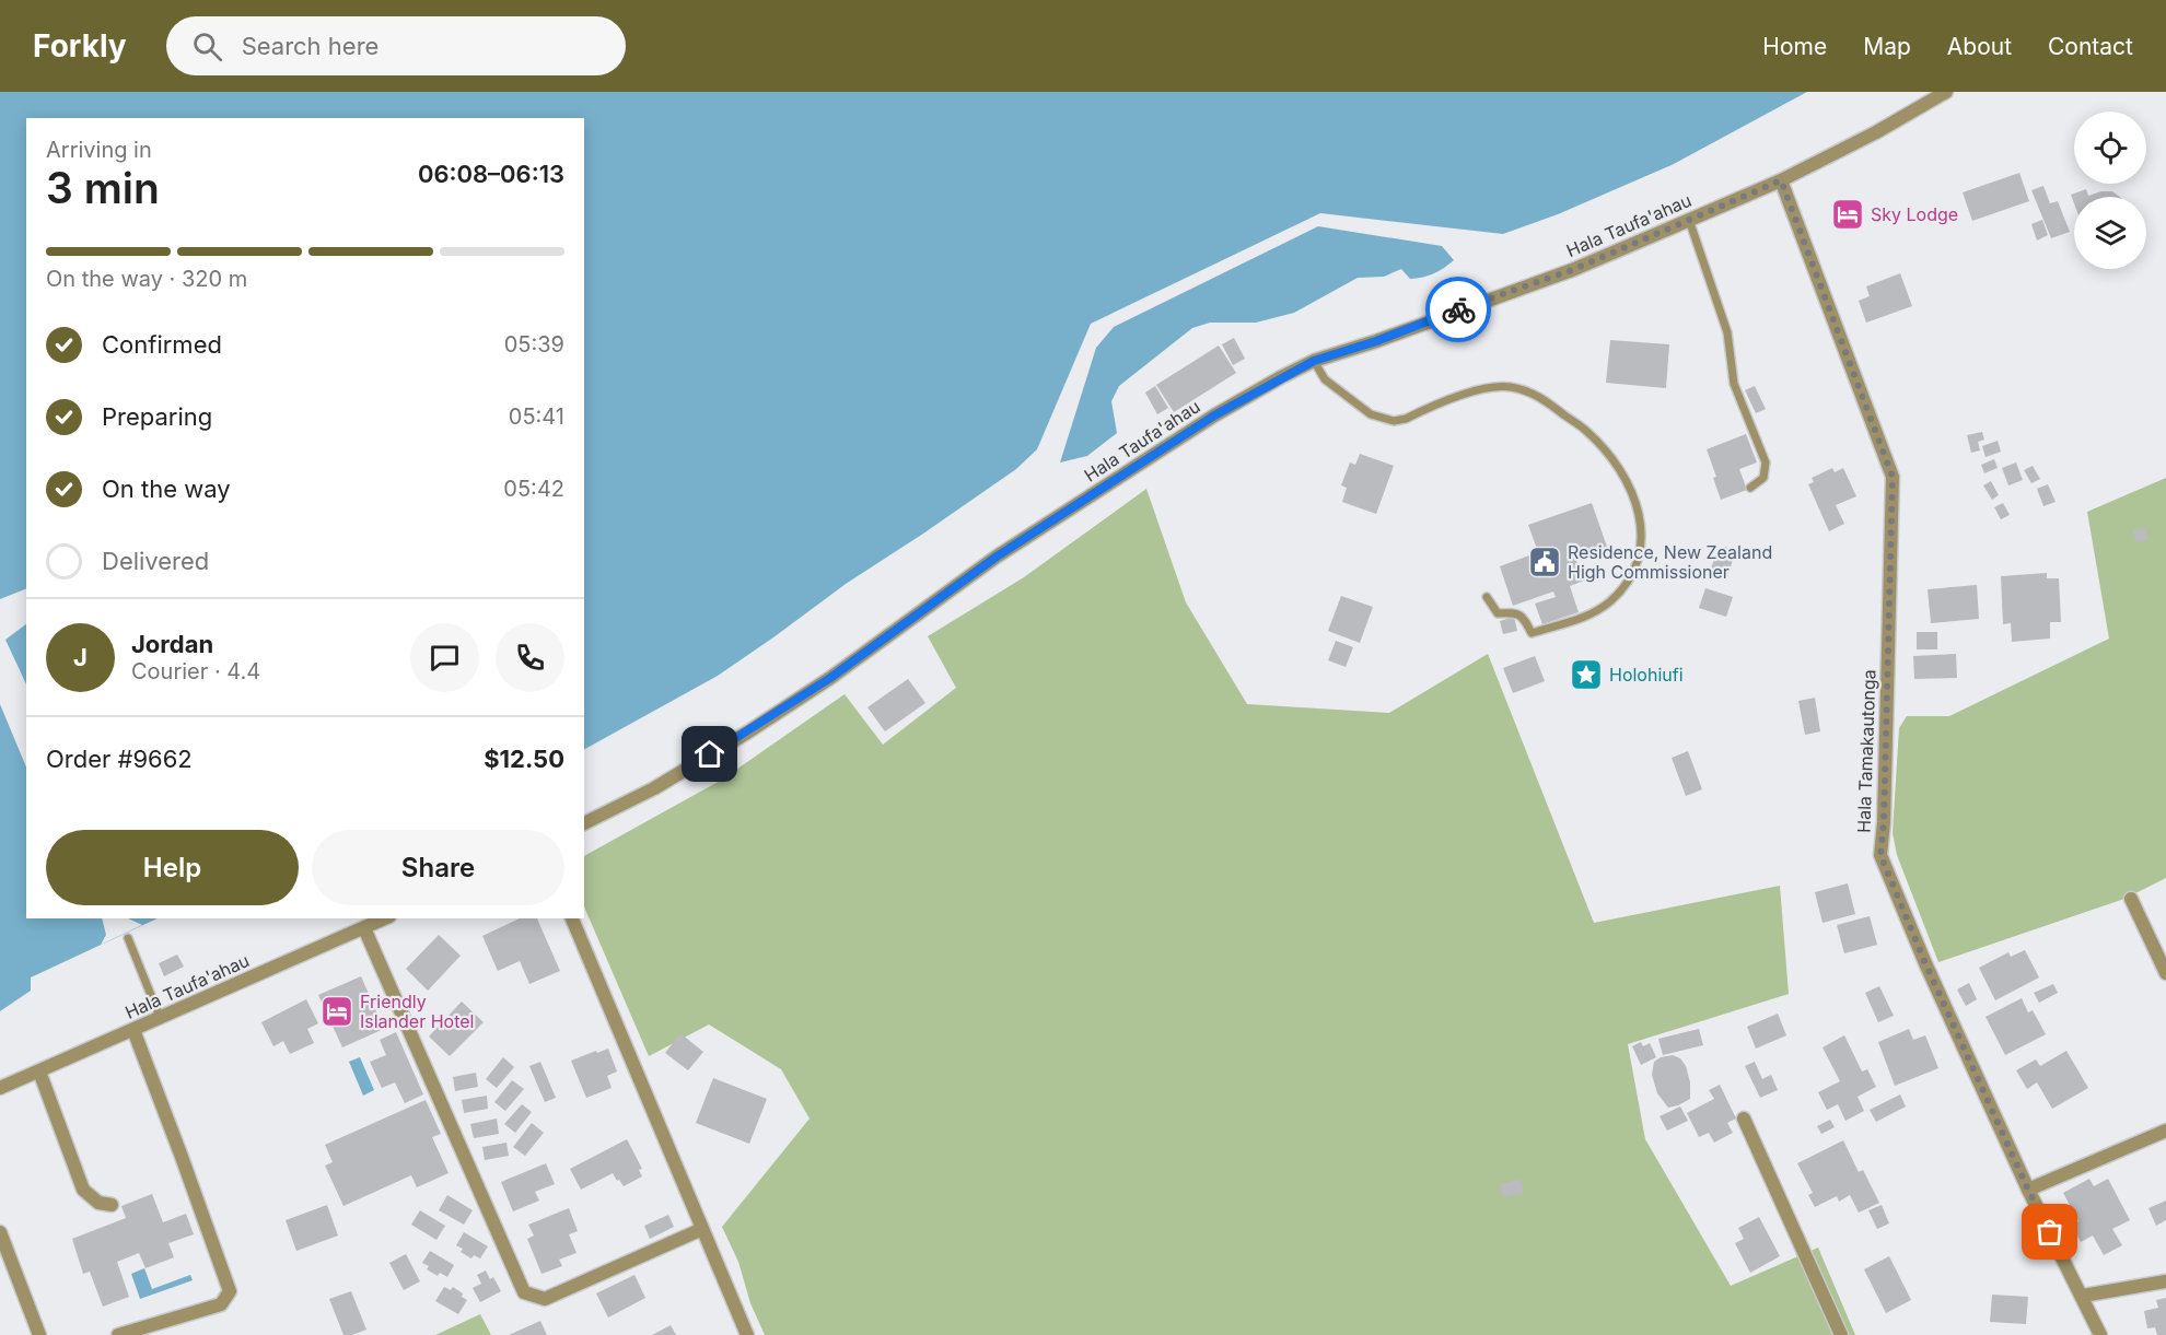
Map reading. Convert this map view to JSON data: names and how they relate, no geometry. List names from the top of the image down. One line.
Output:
{"streets":{"street":["Hala Taufa'ahau","Hala Tamakautonga"]},"crossings":[["Hala Taufa'ahau","Hala Tamakautonga"]],"places":{"hotel":["Sky Lodge","Friendly Islander Hotel"],"public building":["Residence, New Zealand High Commissioner"],"place":["Holohiufi"]},"page":{"header":"Forkly","search":"Search here","nav":["Home","Map","About","Contact"],"heading":["3 min","Arriving in","06:08–06:13"],"panel":["Jordan","Courier · 4.4","Order #9662","$12.50"],"bar":"On the way · 320 m","list":[["Confirmed","05:39"],["Preparing","05:41"],["On the way","05:42"],"Delivered"],"round":"J","buttons":["Help","Share"]}}
